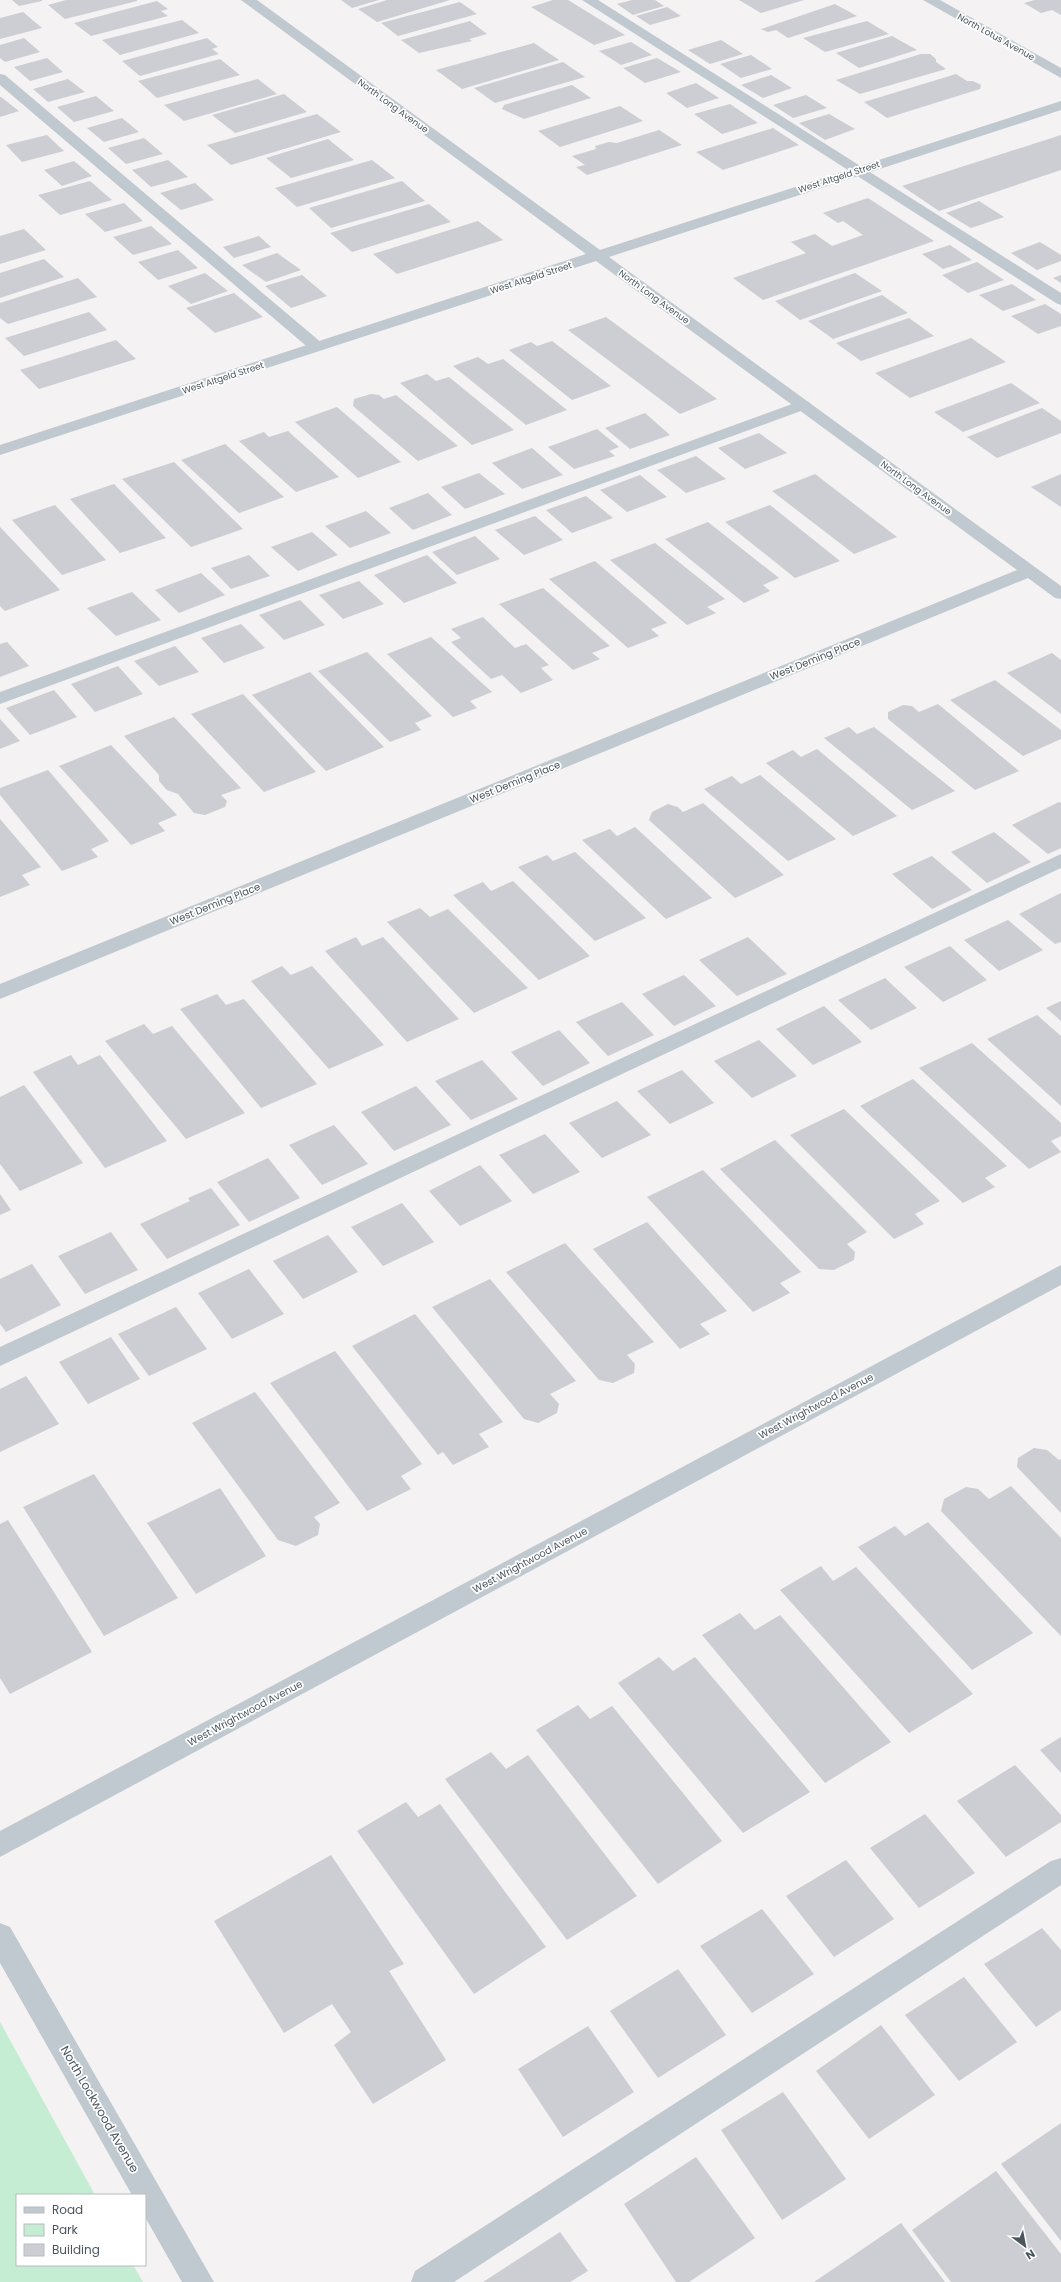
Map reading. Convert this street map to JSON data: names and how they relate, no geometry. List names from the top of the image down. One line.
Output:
{"streets":{"street":["North Lotus Avenue","North Long Avenue","West Altgeld Street","West Deming Place","West Wrightwood Avenue","North Lockwood Avenue"]},"crossings":[["North Long Avenue","West Altgeld Street"],["North Long Avenue","West Deming Place"]],"legend":["Road","Park","Building"],"north":"bottom right"}
